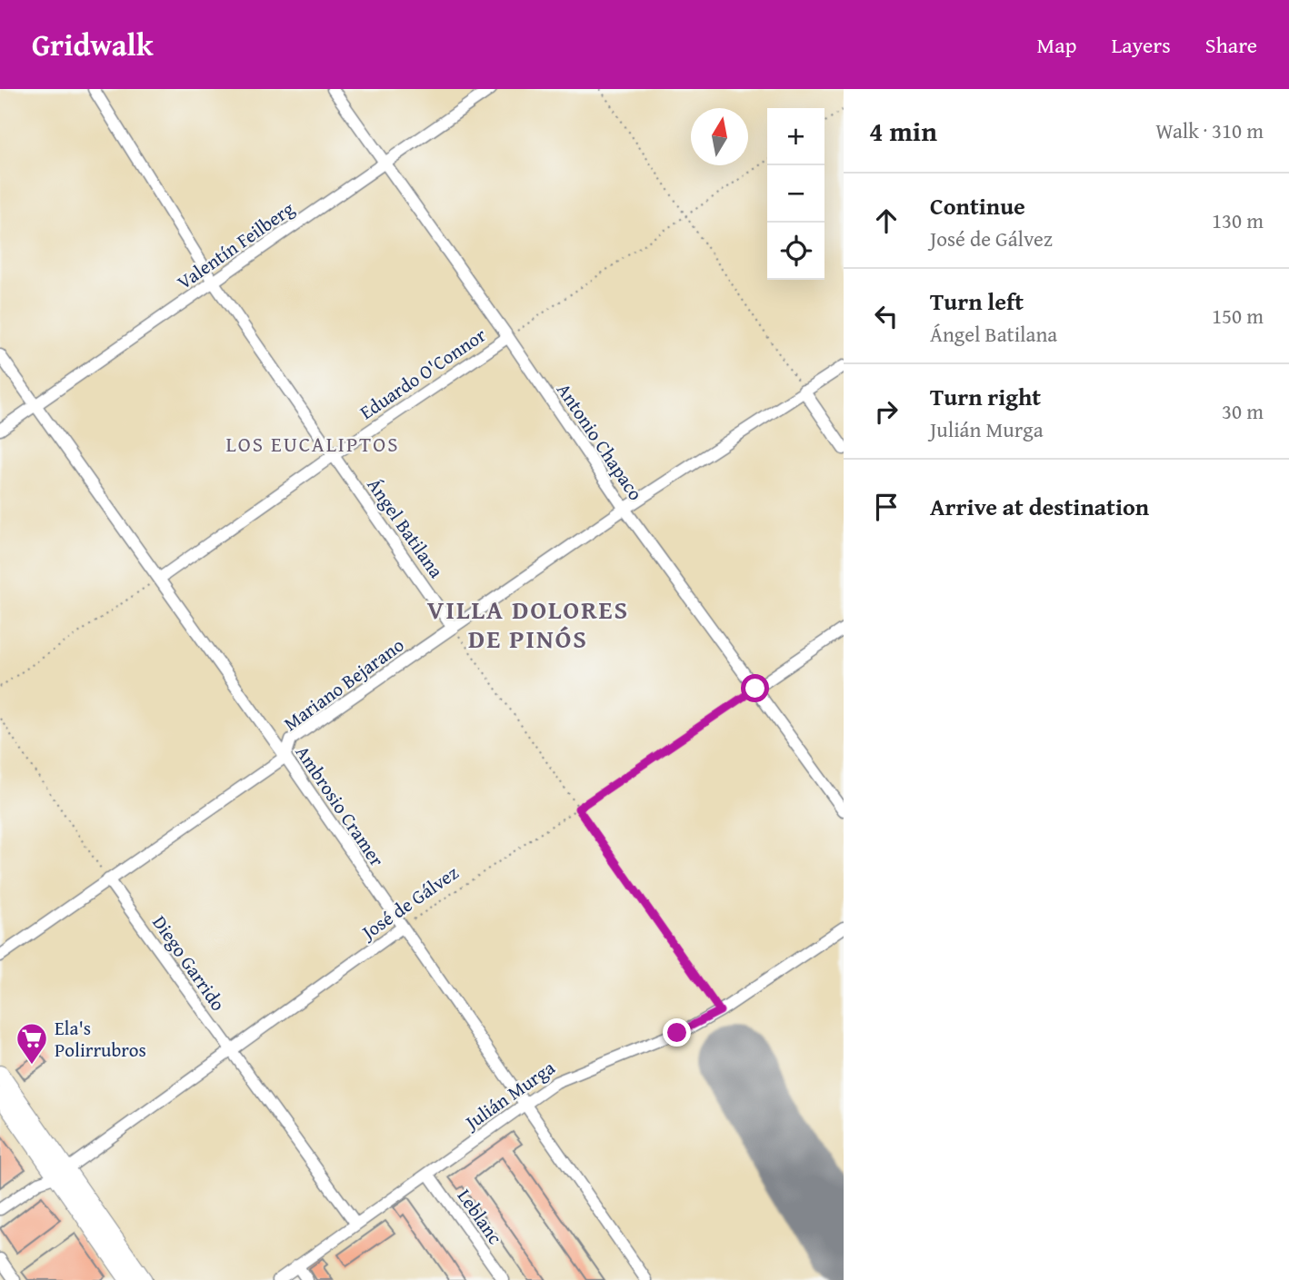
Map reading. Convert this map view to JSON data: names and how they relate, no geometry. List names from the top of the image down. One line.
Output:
{"streets":{"street":["Valentín Feilberg","Eduardo O'Connor","Antonio Chapaco","Ángel Batilana","Mariano Bejarano","Ambrosio Cramer","José de Gálvez","Diego Garrido","Julián Murga","Leblanc"]},"crossings":[["Valentín Feilberg","Antonio Chapaco"],["Valentín Feilberg","Ángel Batilana"],["Valentín Feilberg","Ambrosio Cramer"],["Eduardo O'Connor","Antonio Chapaco"],["Eduardo O'Connor","Ángel Batilana"],["Eduardo O'Connor","Ambrosio Cramer"],["Antonio Chapaco","Mariano Bejarano"],["Antonio Chapaco","José de Gálvez"],["Ángel Batilana","Mariano Bejarano"],["Mariano Bejarano","Ambrosio Cramer"],["Mariano Bejarano","Diego Garrido"],["Ambrosio Cramer","José de Gálvez"],["Ambrosio Cramer","Julián Murga"],["José de Gálvez","Diego Garrido"],["Diego Garrido","Julián Murga"],["Julián Murga","Leblanc"]],"districts":["LOS EUCALIPTOS","VILLA DOLORES DE PINÓS"],"places":{"supermarket":["Ela's Polirrubros"]},"north":"top","page":{"header":"Gridwalk","nav":["Map","Layers","Share"],"heading":["4 min","Walk · 310 m"],"map_buttons":["+","−"],"list":[["Continue","José de Gálvez","130 m"],["Turn left","Ángel Batilana","150 m"],["Turn right","Julián Murga","30 m"],"Arrive at destination"]}}
